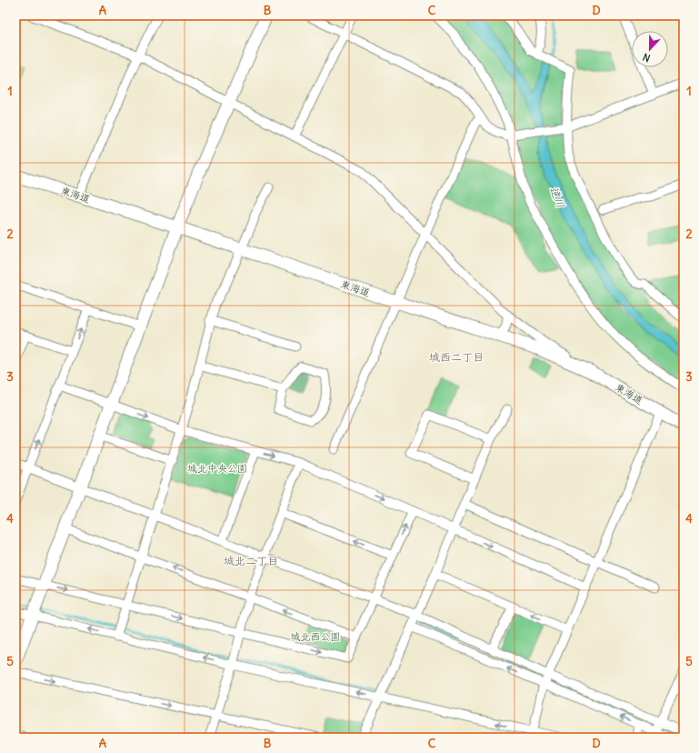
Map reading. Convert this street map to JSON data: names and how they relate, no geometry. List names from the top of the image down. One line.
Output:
{"streets":{"main road":["東海道"]},"districts":["城西二丁目","城北二丁目"],"water":["逆川"],"parks":["城北中央公園","城北西公園"],"north":"bottom","grid":{"columns":["A","B","C","D"],"rows":["1","2","3","4","5"]}}
